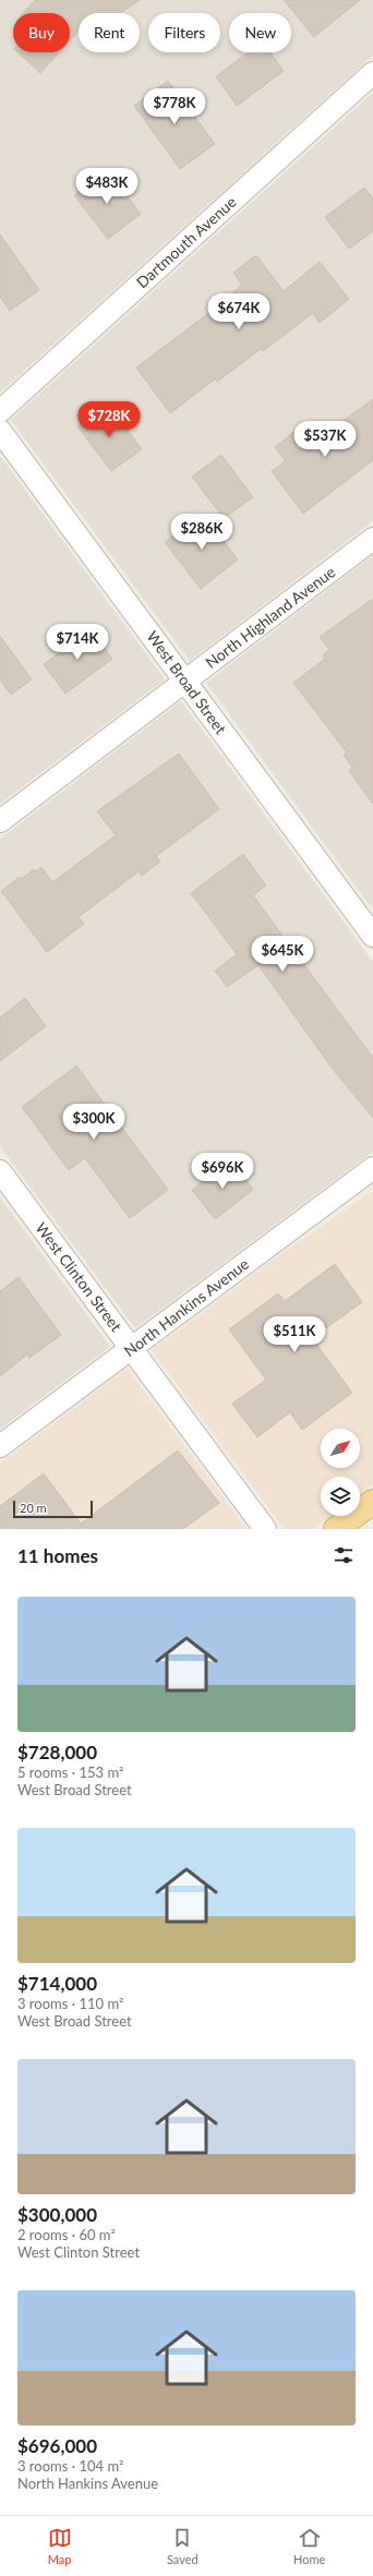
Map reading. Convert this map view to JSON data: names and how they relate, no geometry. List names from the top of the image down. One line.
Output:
{"streets":{"street":["Dartmouth Avenue","North Highland Avenue","West Broad Street","West Clinton Street","North Hankins Avenue"]},"crossings":[["North Highland Avenue","West Broad Street"],["West Clinton Street","North Hankins Avenue"]],"scale_bar":"20 m","north":"top right","page":{"chip":["Buy","Rent","Filters","New"],"price":["$778K","$483K","$674K","$728K","$537K","$286K","$714K","$645K","$300K","$696K","$511K"],"scale":"20 m","heading":"11 homes","list":[{"name":"$728,000","note":"5 rooms · 153 m² · West Broad Street"},{"name":"$714,000","note":"3 rooms · 110 m² · West Broad Street"},{"name":"$300,000","note":"2 rooms · 60 m² · West Clinton Street"},{"name":"$696,000","note":"3 rooms · 104 m² · North Hankins Avenue"}],"tabs":["Map","Saved","Home"]}}
